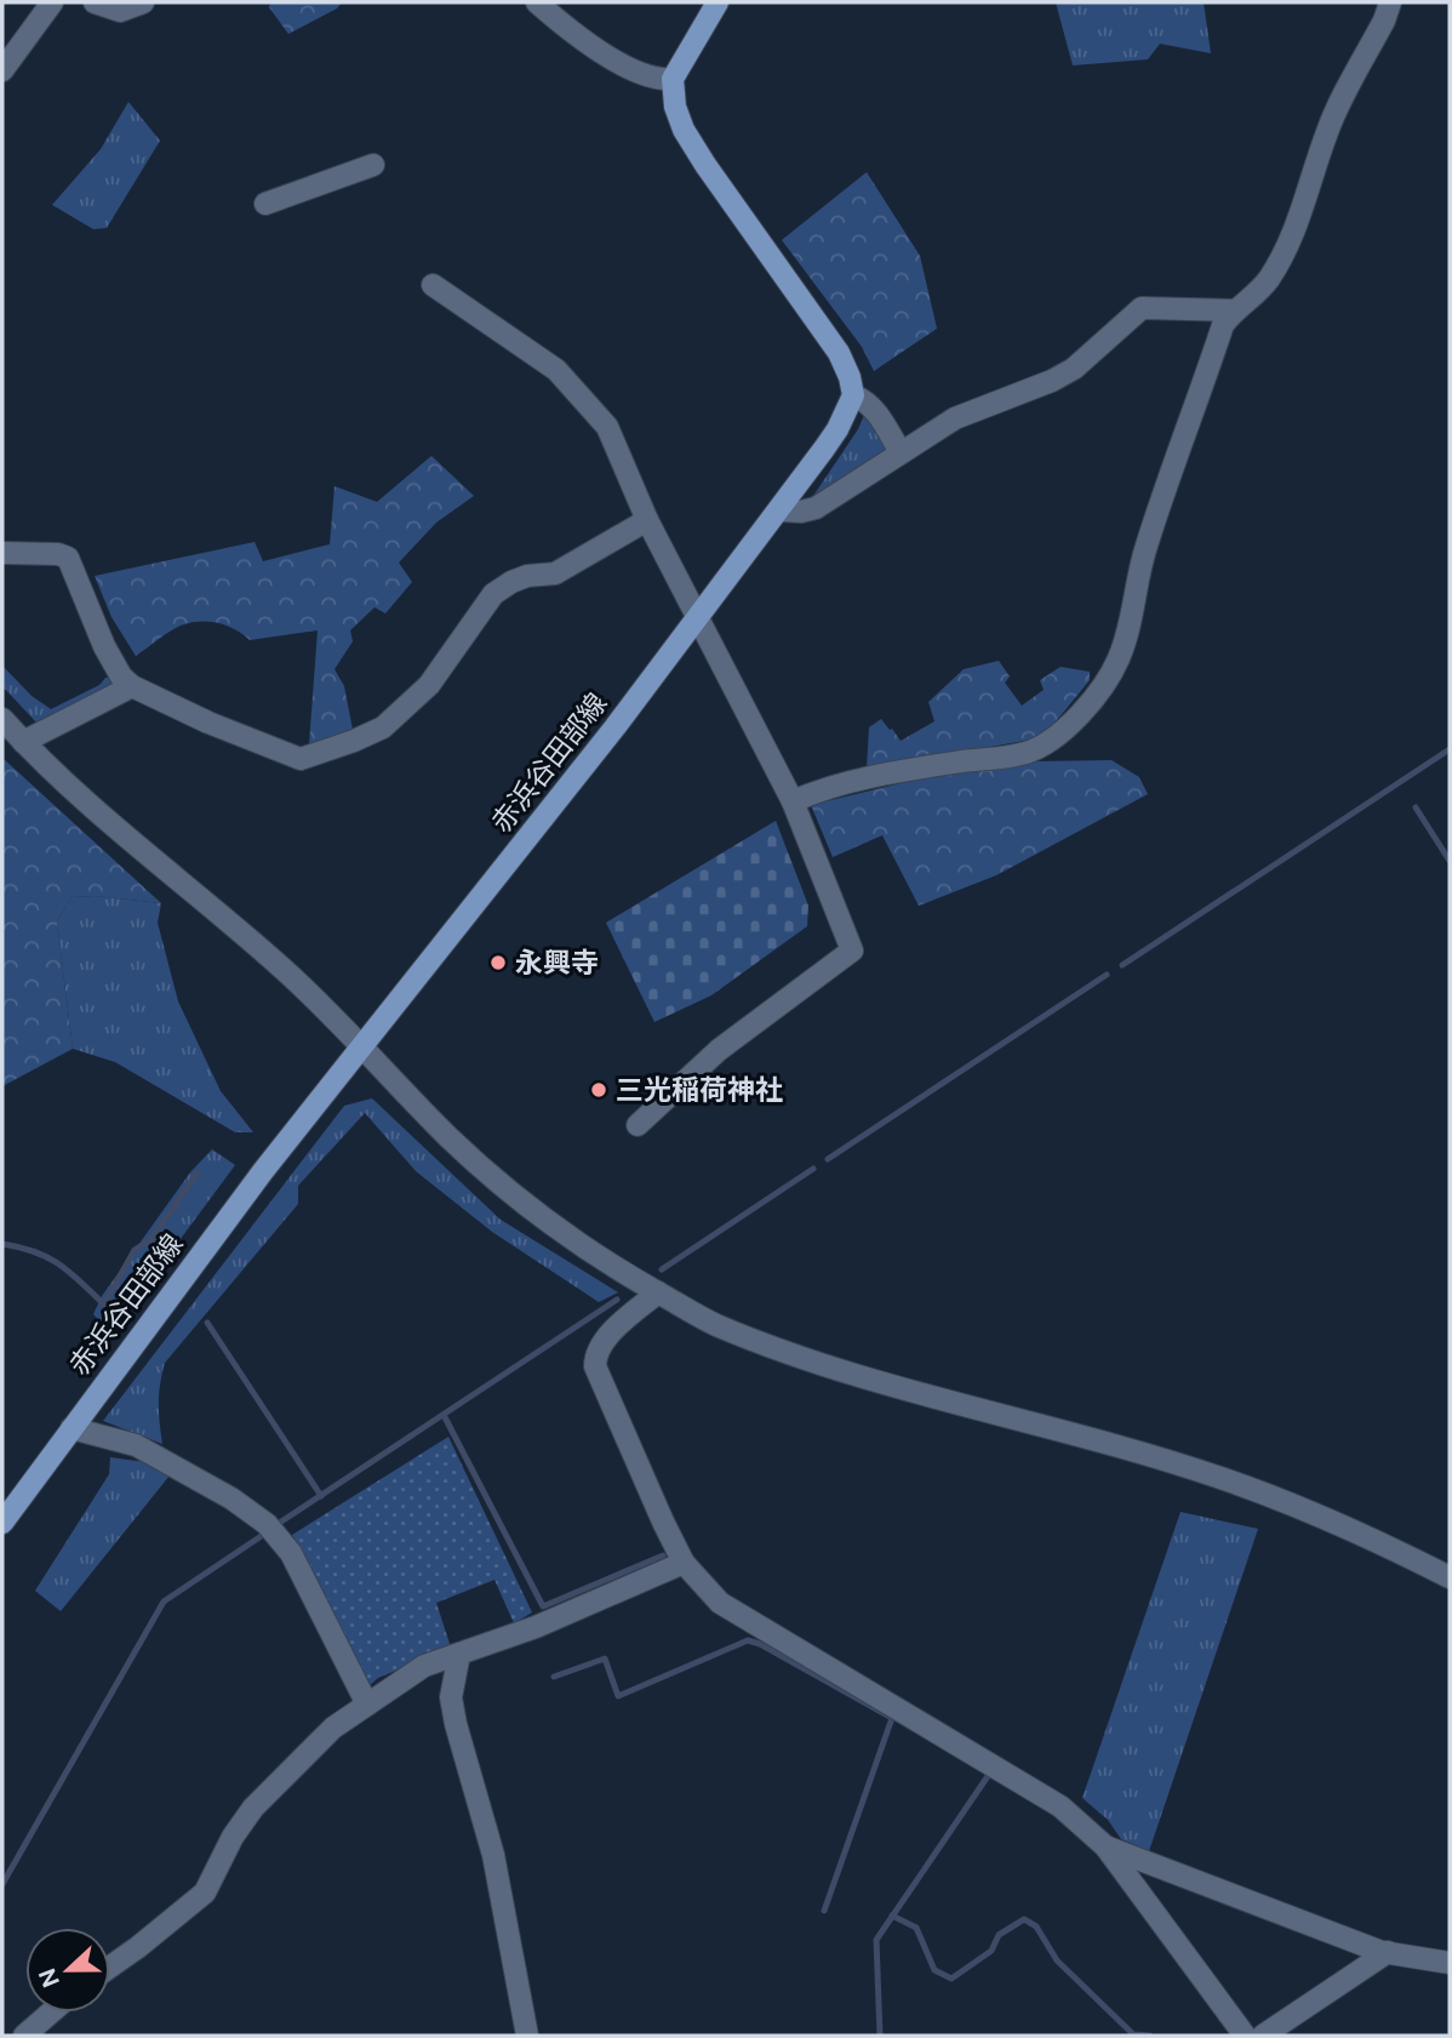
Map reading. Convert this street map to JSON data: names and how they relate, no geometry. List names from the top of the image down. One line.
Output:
{"streets":{"main road":["赤浜谷田部線"]},"places":["永興寺","三光稲荷神社"],"north":"left"}
